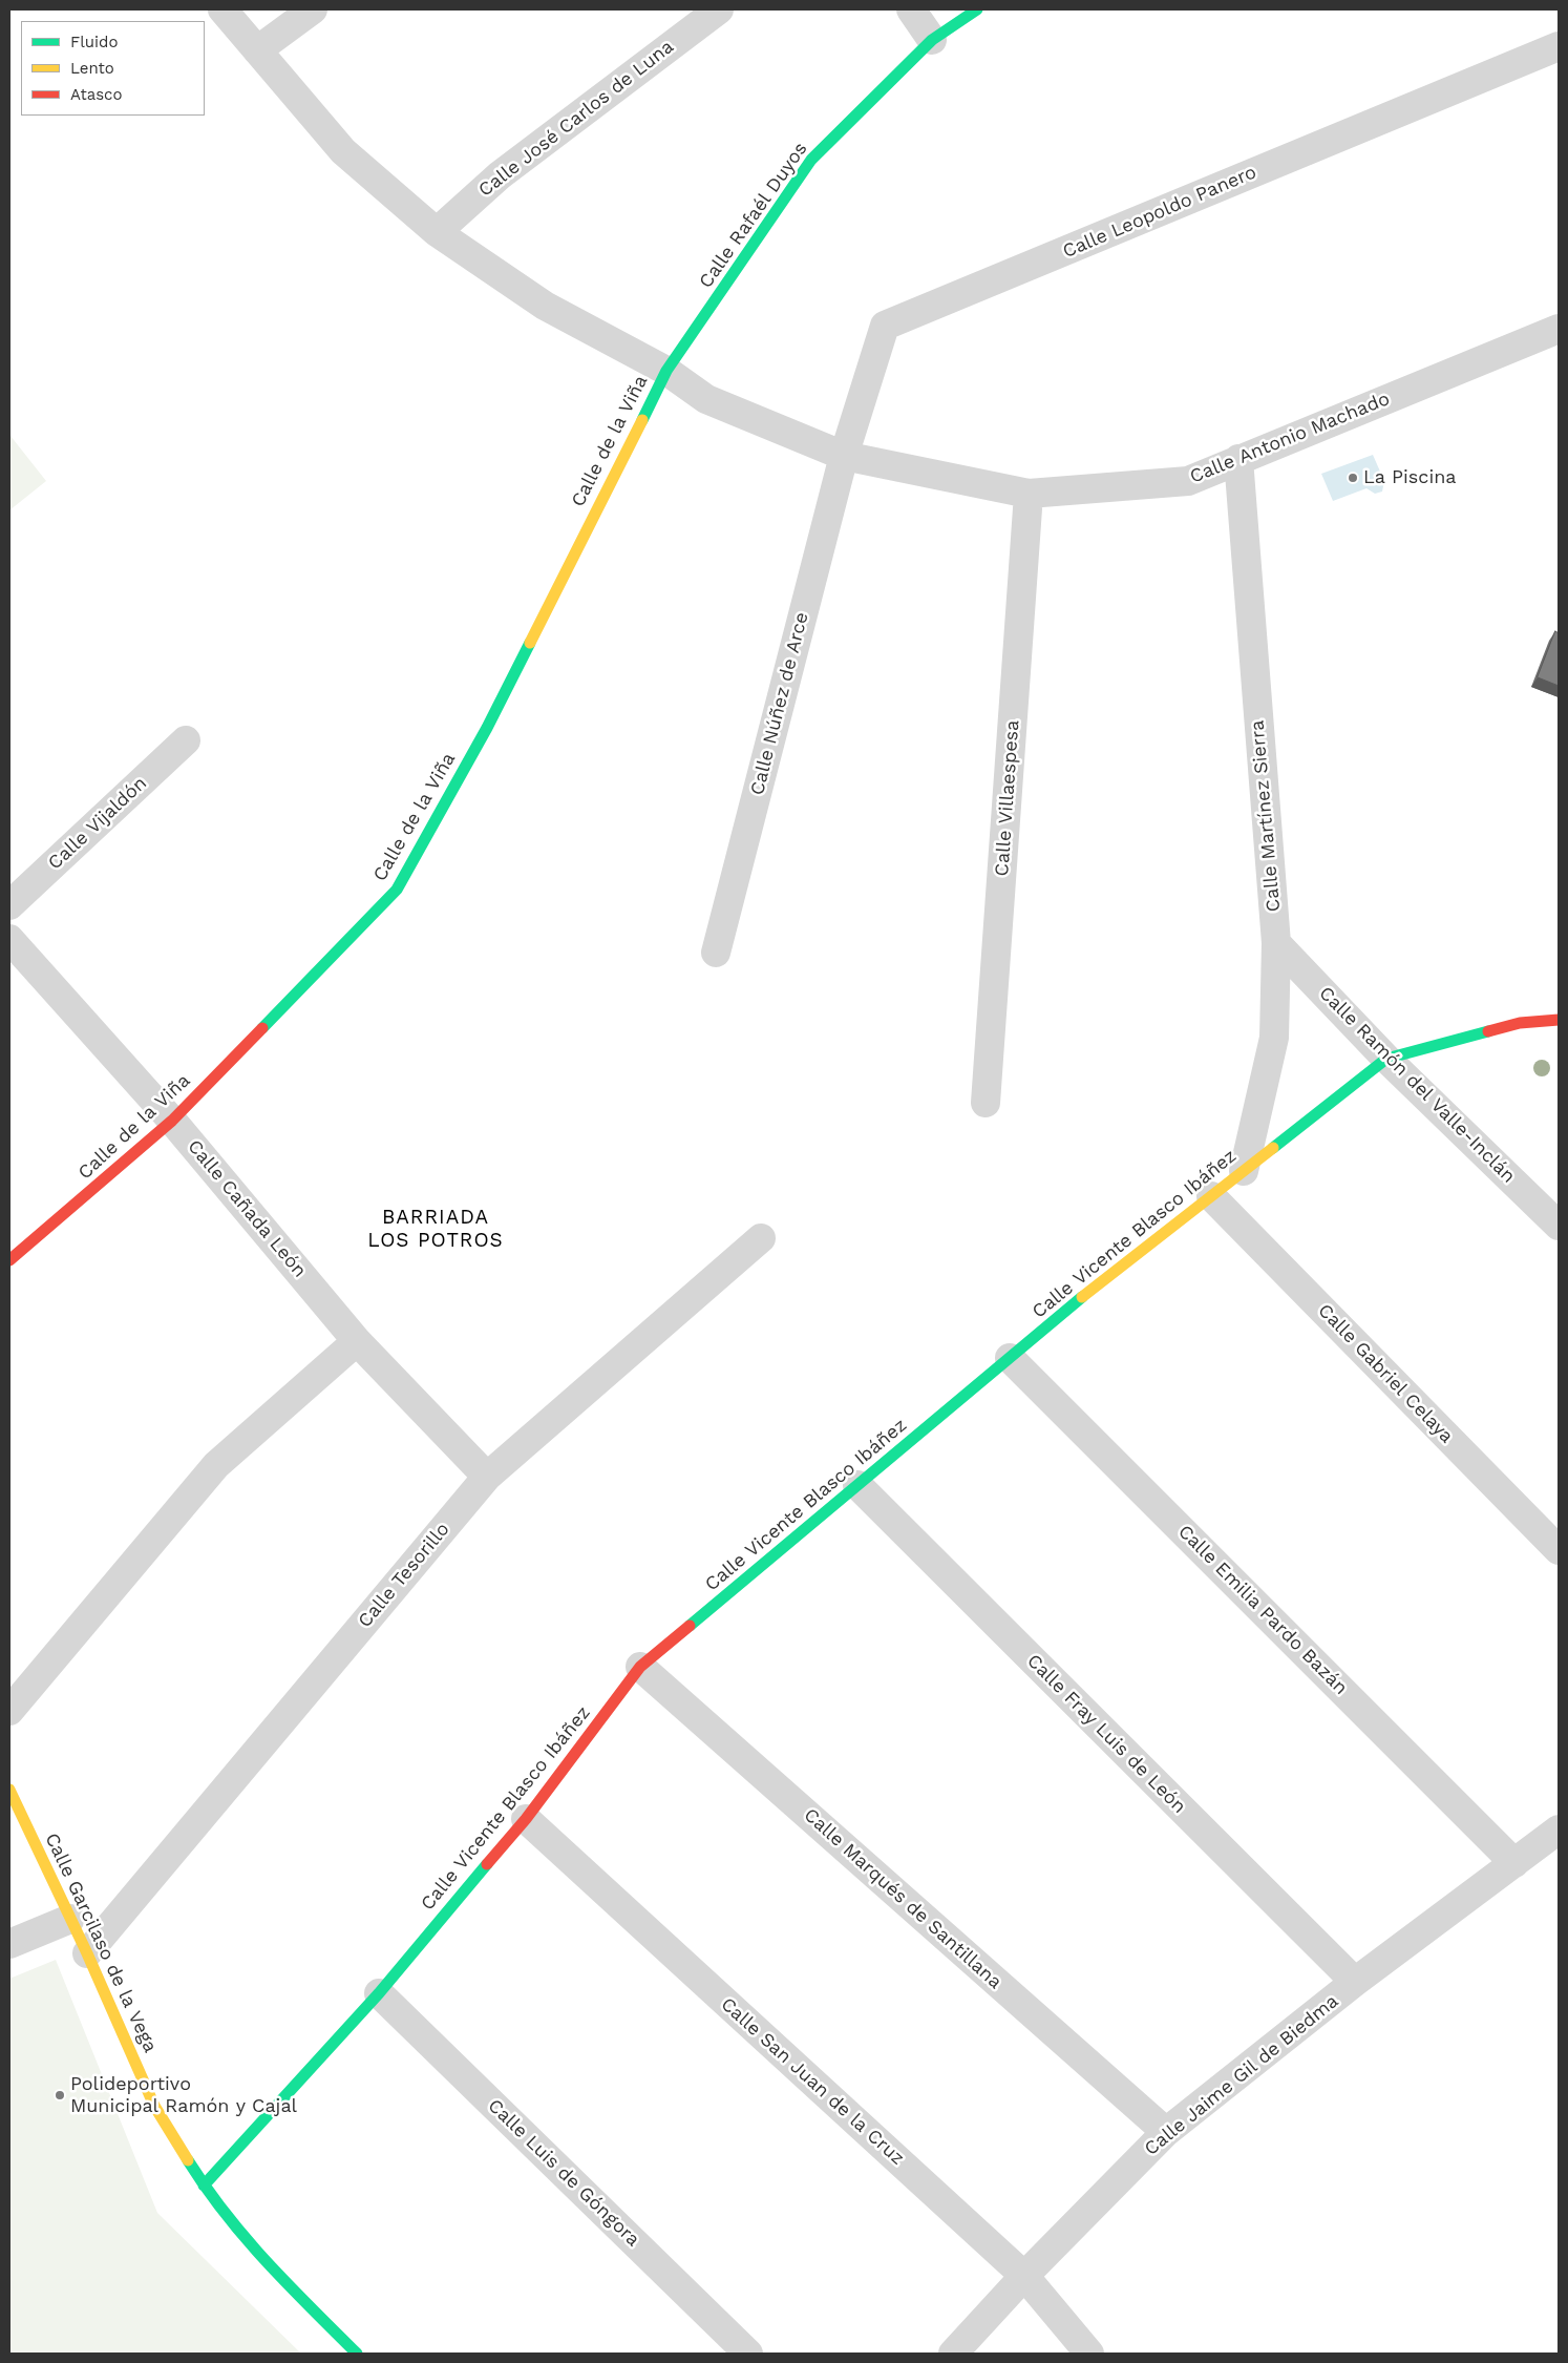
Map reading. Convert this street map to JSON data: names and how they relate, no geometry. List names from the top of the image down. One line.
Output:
{"streets":{"street":["Calle José Carlos de Luna","Calle Leopoldo Panero","Calle Rafaél Duyos","Calle Antonio Machado","Calle de la Viña","Calle Núñez de Arce","Calle Villaespesa","Calle Martínez Sierra","Calle Vijaldón","Calle Ramón del Valle-Inclán","Calle Cañada León","Calle Vicente Blasco Ibáñez","Calle Gabriel Celaya","Calle Tesorillo","Calle Emilia Pardo Bazán","Calle Fray Luis de León","Calle Marqués de Santillana","Calle Garcilaso de la Vega","Calle Jaime Gil de Biedma","Calle San Juan de la Cruz","Calle Luis de Góngora"]},"crossings":[["Calle José Carlos de Luna","Calle Antonio Machado"],["Calle Leopoldo Panero","Calle Antonio Machado"],["Calle Leopoldo Panero","Calle Núñez de Arce"],["Calle Rafaél Duyos","Calle Antonio Machado"],["Calle Rafaél Duyos","Calle de la Viña"],["Calle Antonio Machado","Calle de la Viña"],["Calle Antonio Machado","Calle Núñez de Arce"],["Calle Antonio Machado","Calle Villaespesa"],["Calle Antonio Machado","Calle Martínez Sierra"],["Calle de la Viña","Calle Cañada León"],["Calle Martínez Sierra","Calle Ramón del Valle-Inclán"],["Calle Martínez Sierra","Calle Vicente Blasco Ibáñez"],["Calle Ramón del Valle-Inclán","Calle Vicente Blasco Ibáñez"],["Calle Cañada León","Calle Tesorillo"],["Calle Vicente Blasco Ibáñez","Calle Gabriel Celaya"],["Calle Vicente Blasco Ibáñez","Calle Emilia Pardo Bazán"],["Calle Vicente Blasco Ibáñez","Calle Fray Luis de León"],["Calle Vicente Blasco Ibáñez","Calle Marqués de Santillana"],["Calle Vicente Blasco Ibáñez","Calle Garcilaso de la Vega"],["Calle Vicente Blasco Ibáñez","Calle San Juan de la Cruz"],["Calle Vicente Blasco Ibáñez","Calle Luis de Góngora"],["Calle Tesorillo","Calle Garcilaso de la Vega"],["Calle Emilia Pardo Bazán","Calle Jaime Gil de Biedma"],["Calle Fray Luis de León","Calle Jaime Gil de Biedma"],["Calle Marqués de Santillana","Calle Jaime Gil de Biedma"],["Calle Jaime Gil de Biedma","Calle San Juan de la Cruz"]],"districts":["BARRIADA LOS POTROS"],"places":["La Piscina","Polideportivo Municipal Ramón y Cajal"],"legend":["Fluido","Lento","Atasco"]}
